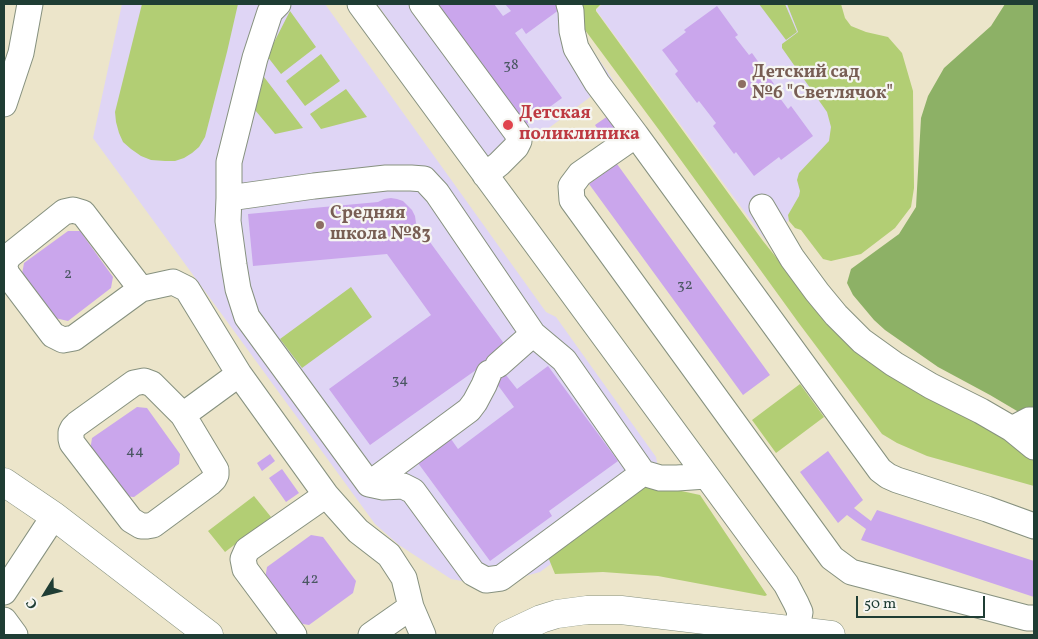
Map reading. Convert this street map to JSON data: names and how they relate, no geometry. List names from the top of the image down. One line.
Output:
{"places":["Детский сад №6 \"Светлячок\"","Детская поликлиника","Средняя школа №83"],"house_numbers":["38","2","32","34","44","42"],"scale_bar":"50 m","north":"bottom left"}
